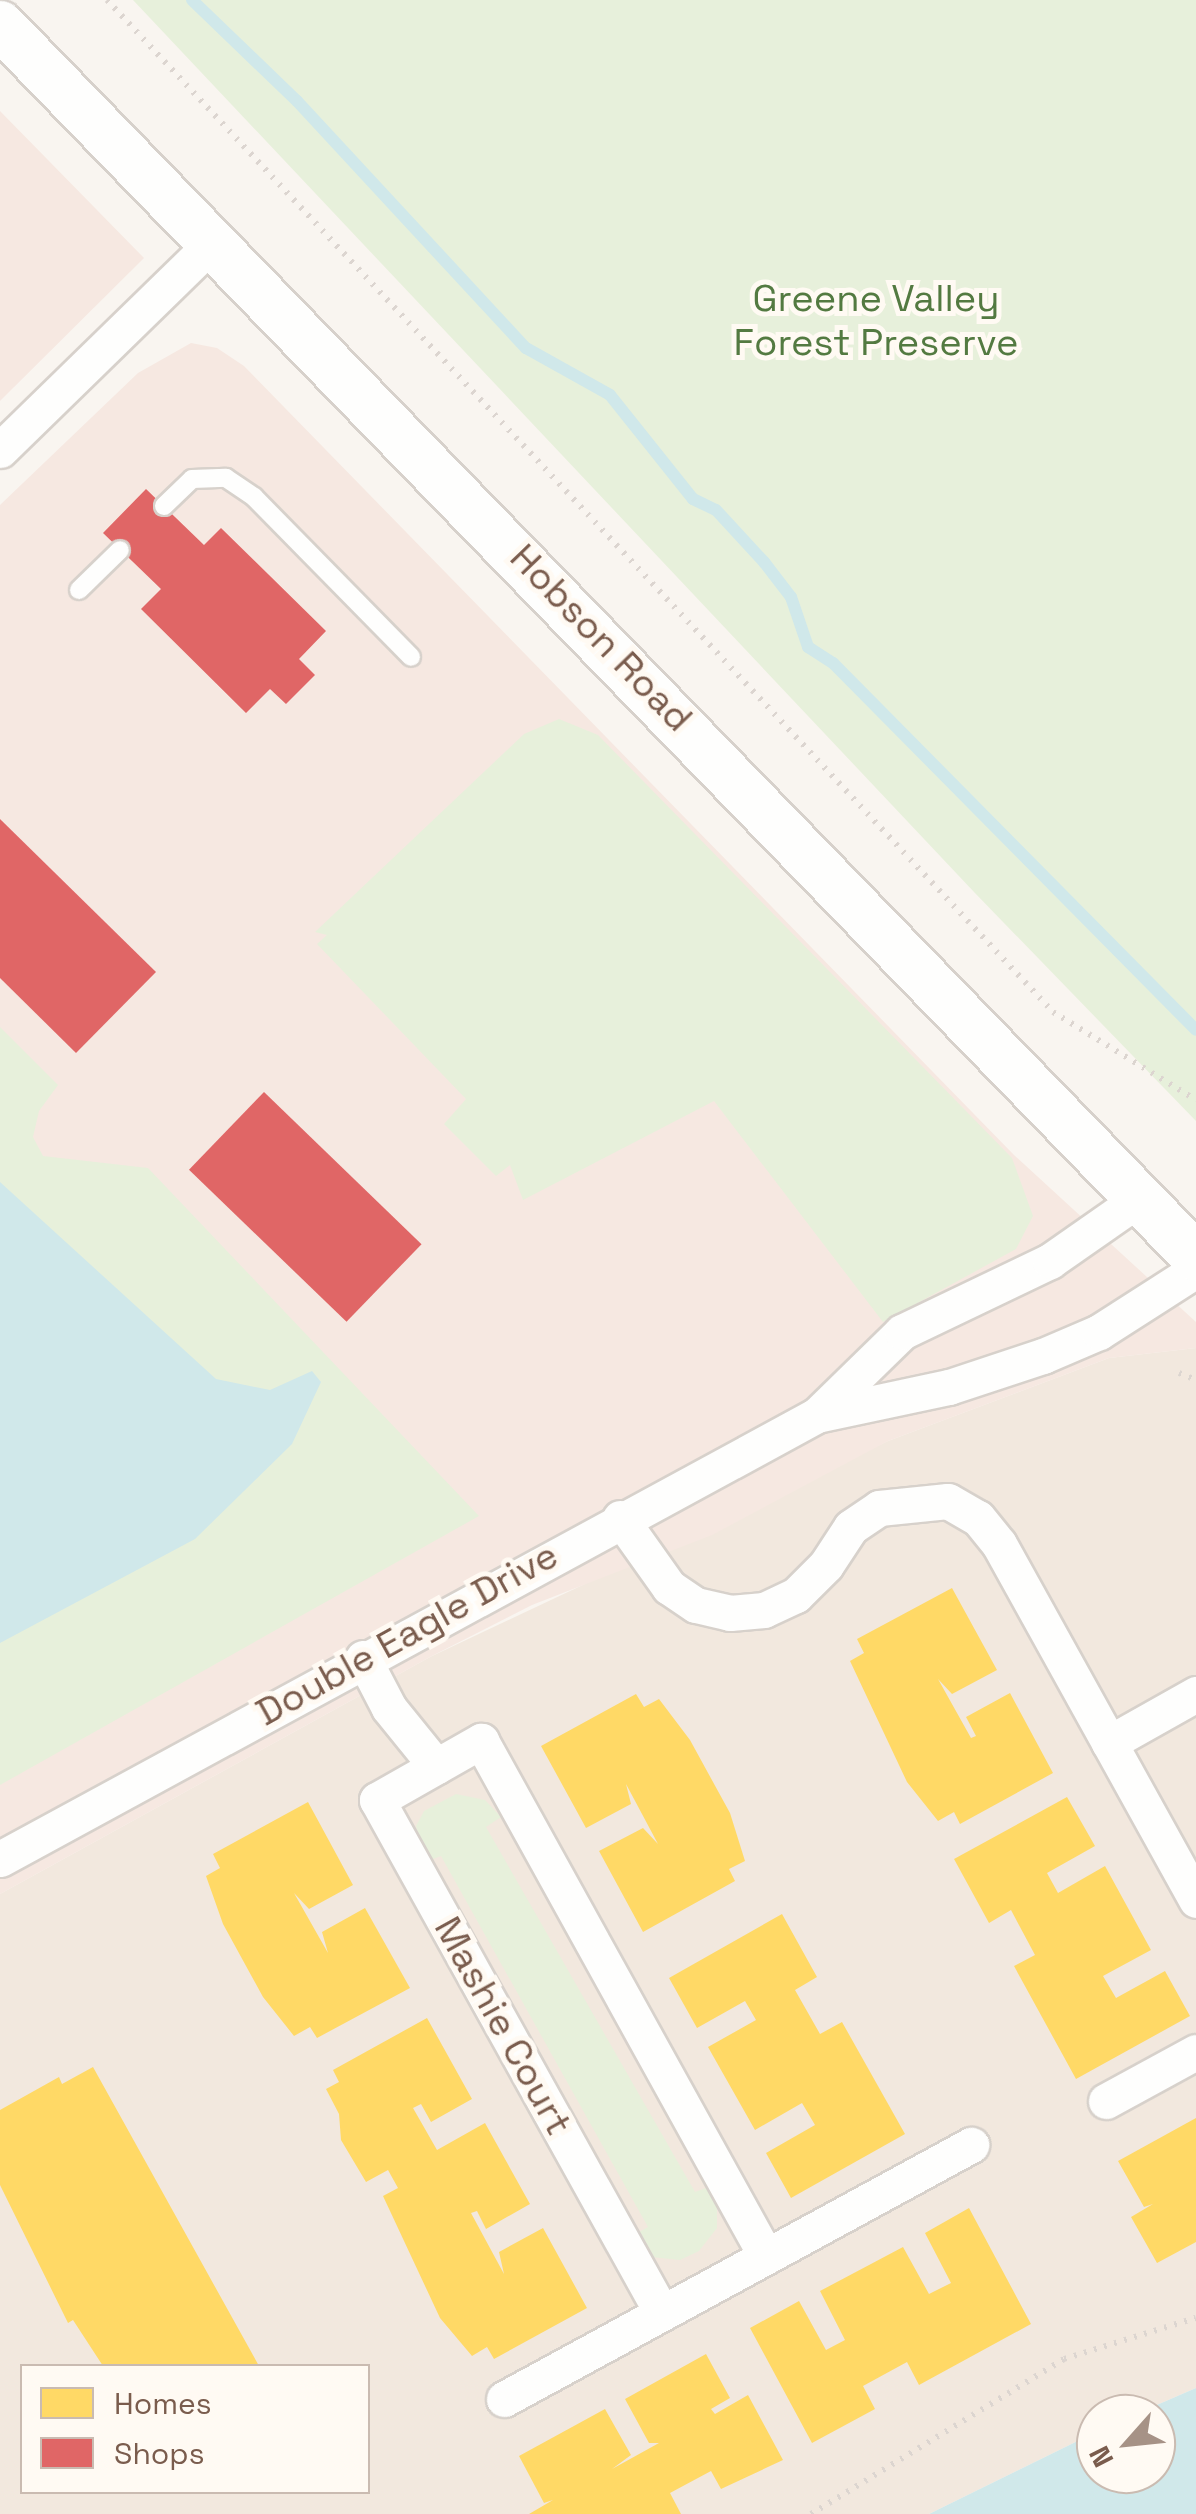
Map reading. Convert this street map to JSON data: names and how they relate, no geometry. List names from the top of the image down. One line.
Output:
{"streets":{"main road":["Hobson Road"],"street":["Double Eagle Drive","Mashie Court"]},"crossings":[["Hobson Road","Double Eagle Drive"]],"parks":["Greene Valley Forest Preserve"],"legend":["Homes","Shops"],"north":"bottom left"}
